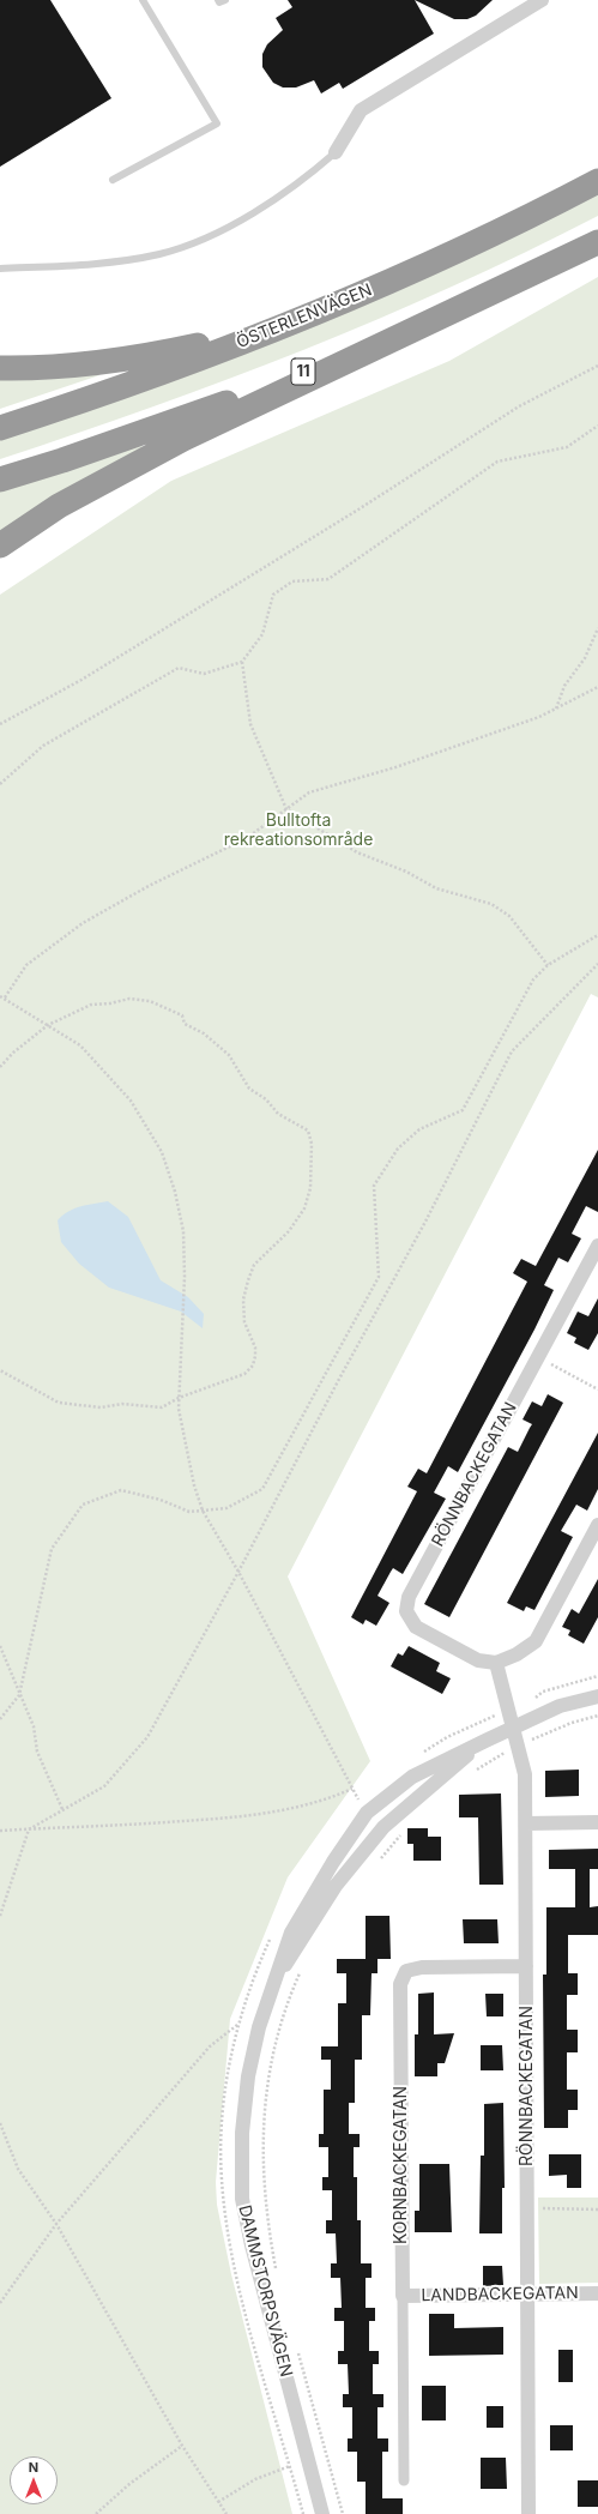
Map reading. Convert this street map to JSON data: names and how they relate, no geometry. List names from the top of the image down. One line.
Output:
{"streets":{"highway":["ÖSTERLENVÄGEN","11"],"street":["RÖNNBACKEGATAN","KORNBACKEGATAN","DAMMSTORPSVÄGEN","LANDBACKEGATAN"]},"crossings":[["RÖNNBACKEGATAN","KORNBACKEGATAN"],["RÖNNBACKEGATAN","DAMMSTORPSVÄGEN"],["RÖNNBACKEGATAN","LANDBACKEGATAN"],["KORNBACKEGATAN","LANDBACKEGATAN"]],"parks":["Bulltofta rekreationsområde"],"north":"top"}
